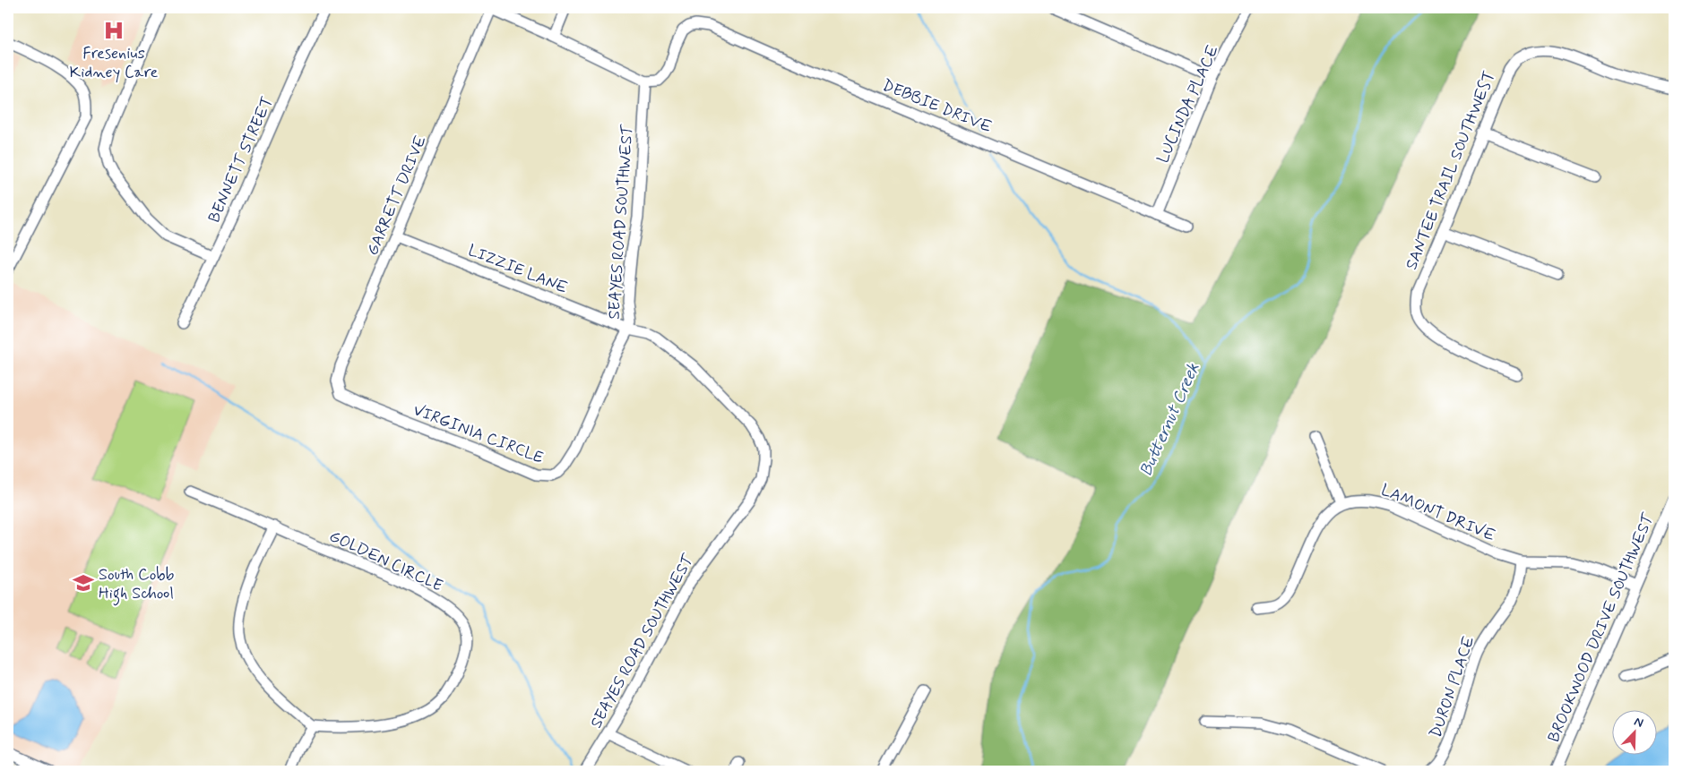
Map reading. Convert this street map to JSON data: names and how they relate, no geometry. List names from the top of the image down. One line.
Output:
{"streets":{"street":["LUCINDA PLACE","DEBBIE DRIVE","BENNETT STREET","SANTEE TRAIL SOUTHWEST","GARRETT DRIVE","SEAYES ROAD SOUTHWEST","LIZZIE LANE","VIRGINIA CIRCLE","LAMONT DRIVE","GOLDEN CIRCLE","BROOKWOOD DRIVE SOUTHWEST","DURON PLACE"]},"crossings":[["LUCINDA PLACE","DEBBIE DRIVE"],["DEBBIE DRIVE","SEAYES ROAD SOUTHWEST"],["GARRETT DRIVE","LIZZIE LANE"],["GARRETT DRIVE","VIRGINIA CIRCLE"],["SEAYES ROAD SOUTHWEST","LIZZIE LANE"],["SEAYES ROAD SOUTHWEST","VIRGINIA CIRCLE"],["LIZZIE LANE","VIRGINIA CIRCLE"],["LAMONT DRIVE","BROOKWOOD DRIVE SOUTHWEST"],["LAMONT DRIVE","DURON PLACE"]],"water":["Butternut Creek"],"places":{"hospital":["Fresenius Kidney Care"],"school or university":["South Cobb High School"]},"north":"top right"}
